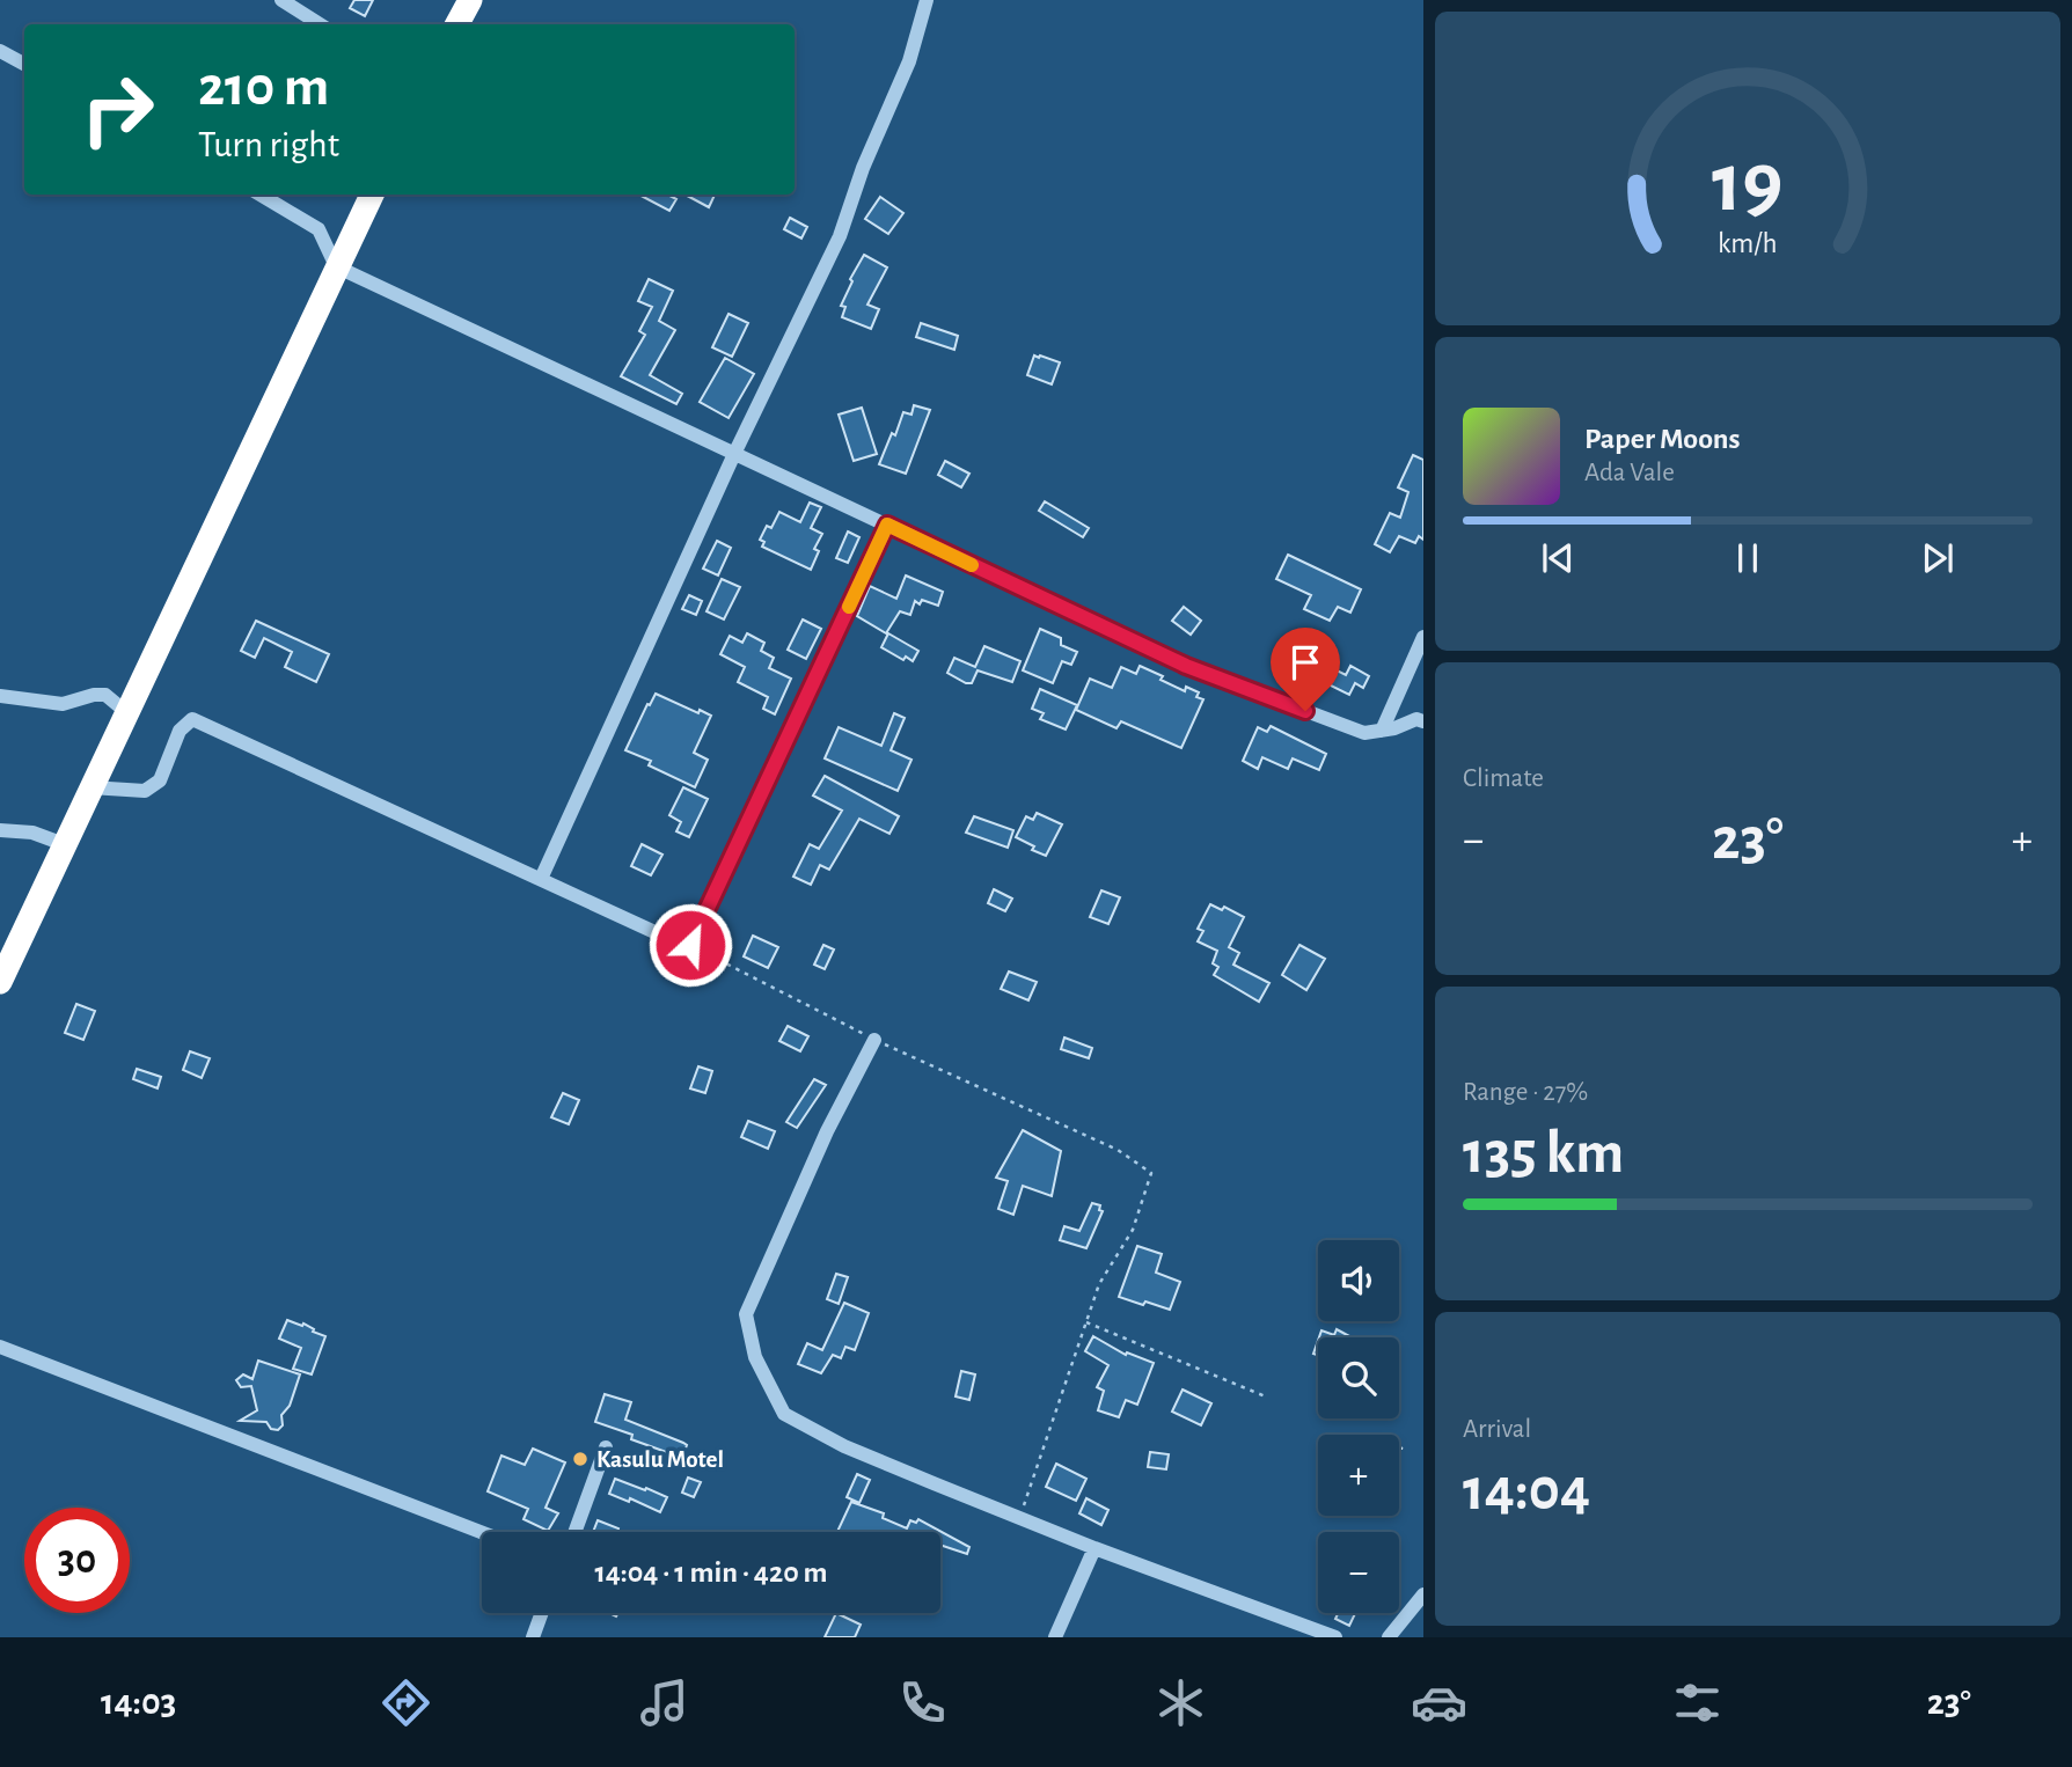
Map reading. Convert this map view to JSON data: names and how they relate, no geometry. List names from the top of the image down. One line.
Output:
{"places":["Kasulu Motel"],"page":{"turn":["210 m","Turn right"],"song":["Paper Moons","Ada Vale"],"tile":["Climate",["Range · 27%","135 km"],["Arrival","14:04"]],"heat":["−","23°","+"],"map_buttons":["+","−"],"limit":"30","trip":"14:04 · 1 min · 420 m","tabs":["14:03","23°"],"gauge":["19","km/h"]}}
